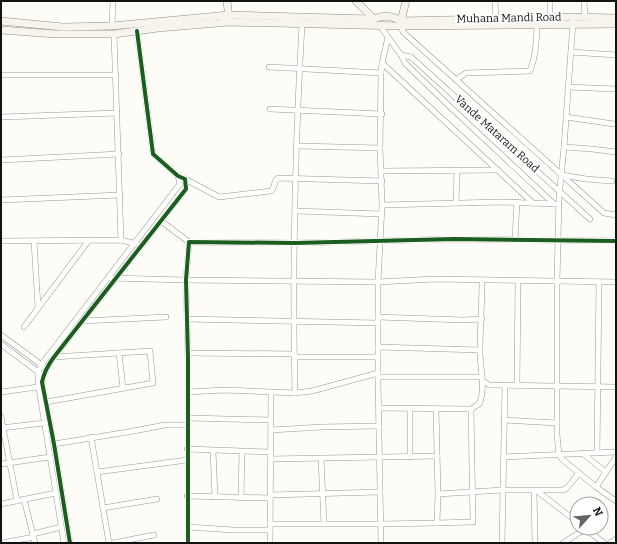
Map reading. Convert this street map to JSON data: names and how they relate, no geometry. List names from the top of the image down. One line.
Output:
{"streets":{"main road":["Muhana Mandi Road","Vande Mataram Road"]},"north":"top right"}
